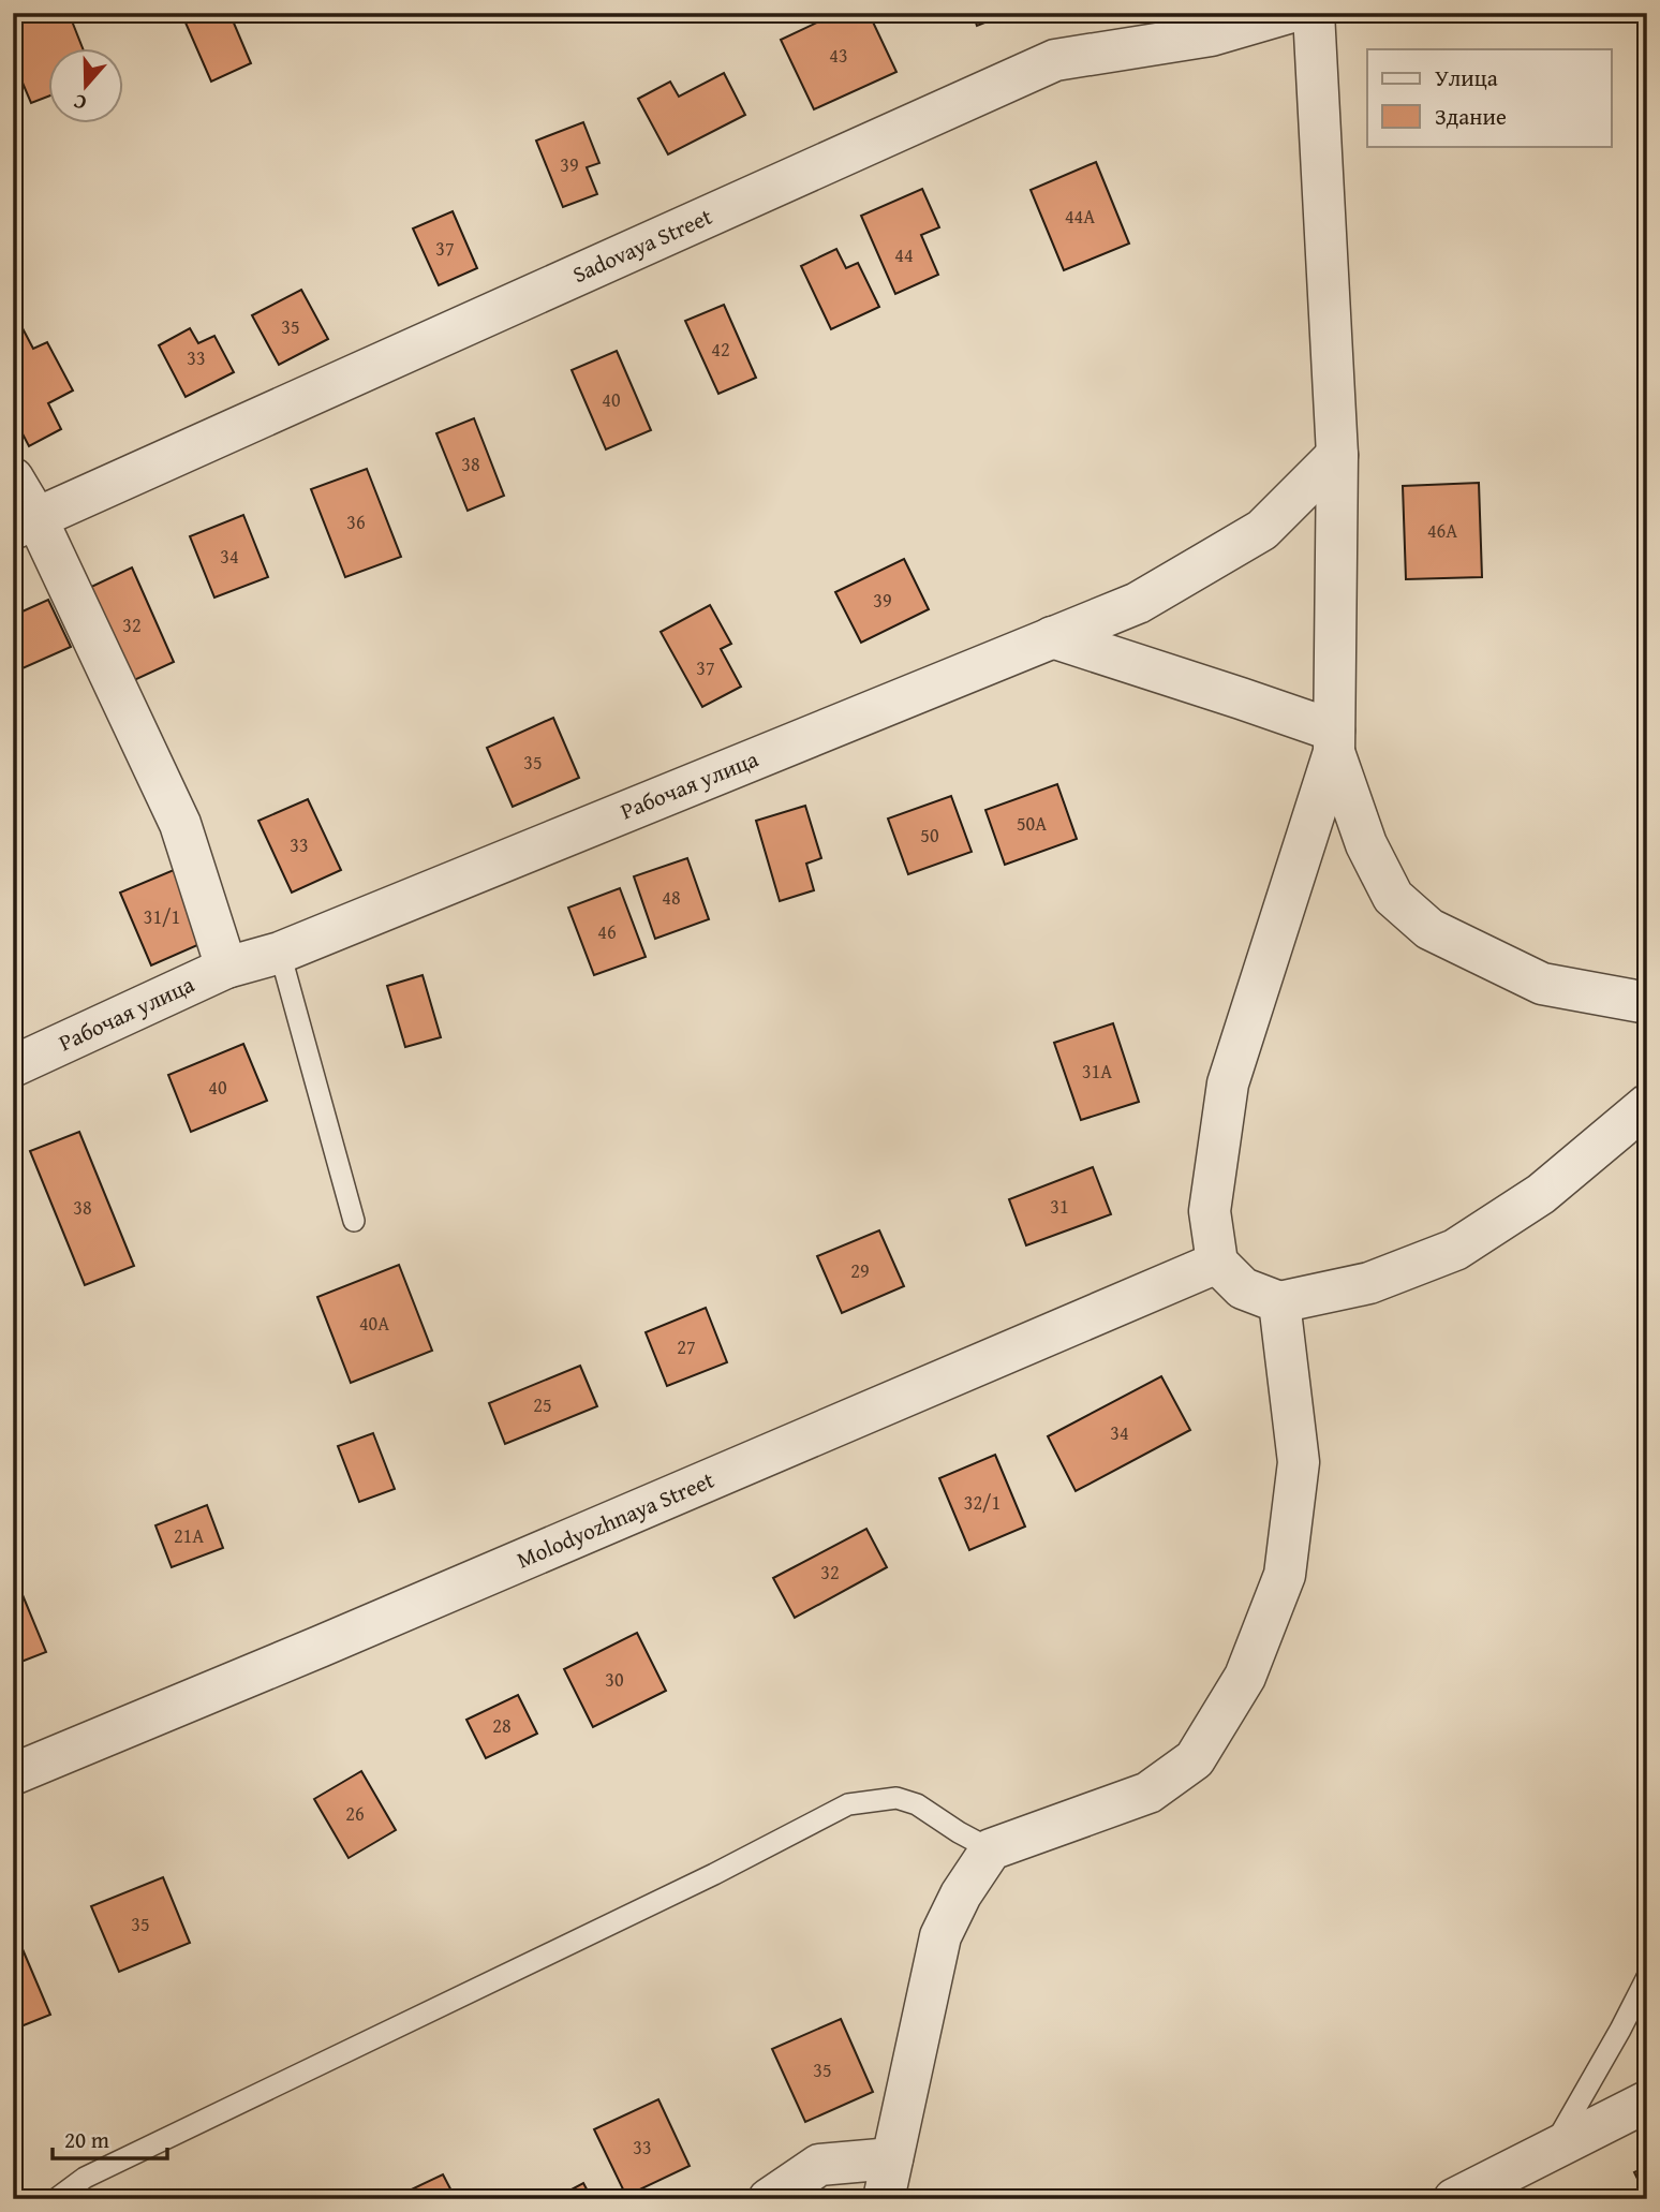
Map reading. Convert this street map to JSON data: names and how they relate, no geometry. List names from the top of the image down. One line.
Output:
{"streets":{"street":["Sadovaya Street","Рабочая улица","Molodyozhnaya Street"]},"house_numbers":["43","39","44А","37","44","35","42","33","40","38","36","46А","34","39","32","37","35","50А","50","33","48","31/1","46","31А","40","31","38","29","40А","27","25","34","32/1","21А","32","30","28","26","35","35","33"],"legend":["Улица","Здание"],"scale_bar":"20 m","north":"bottom"}
